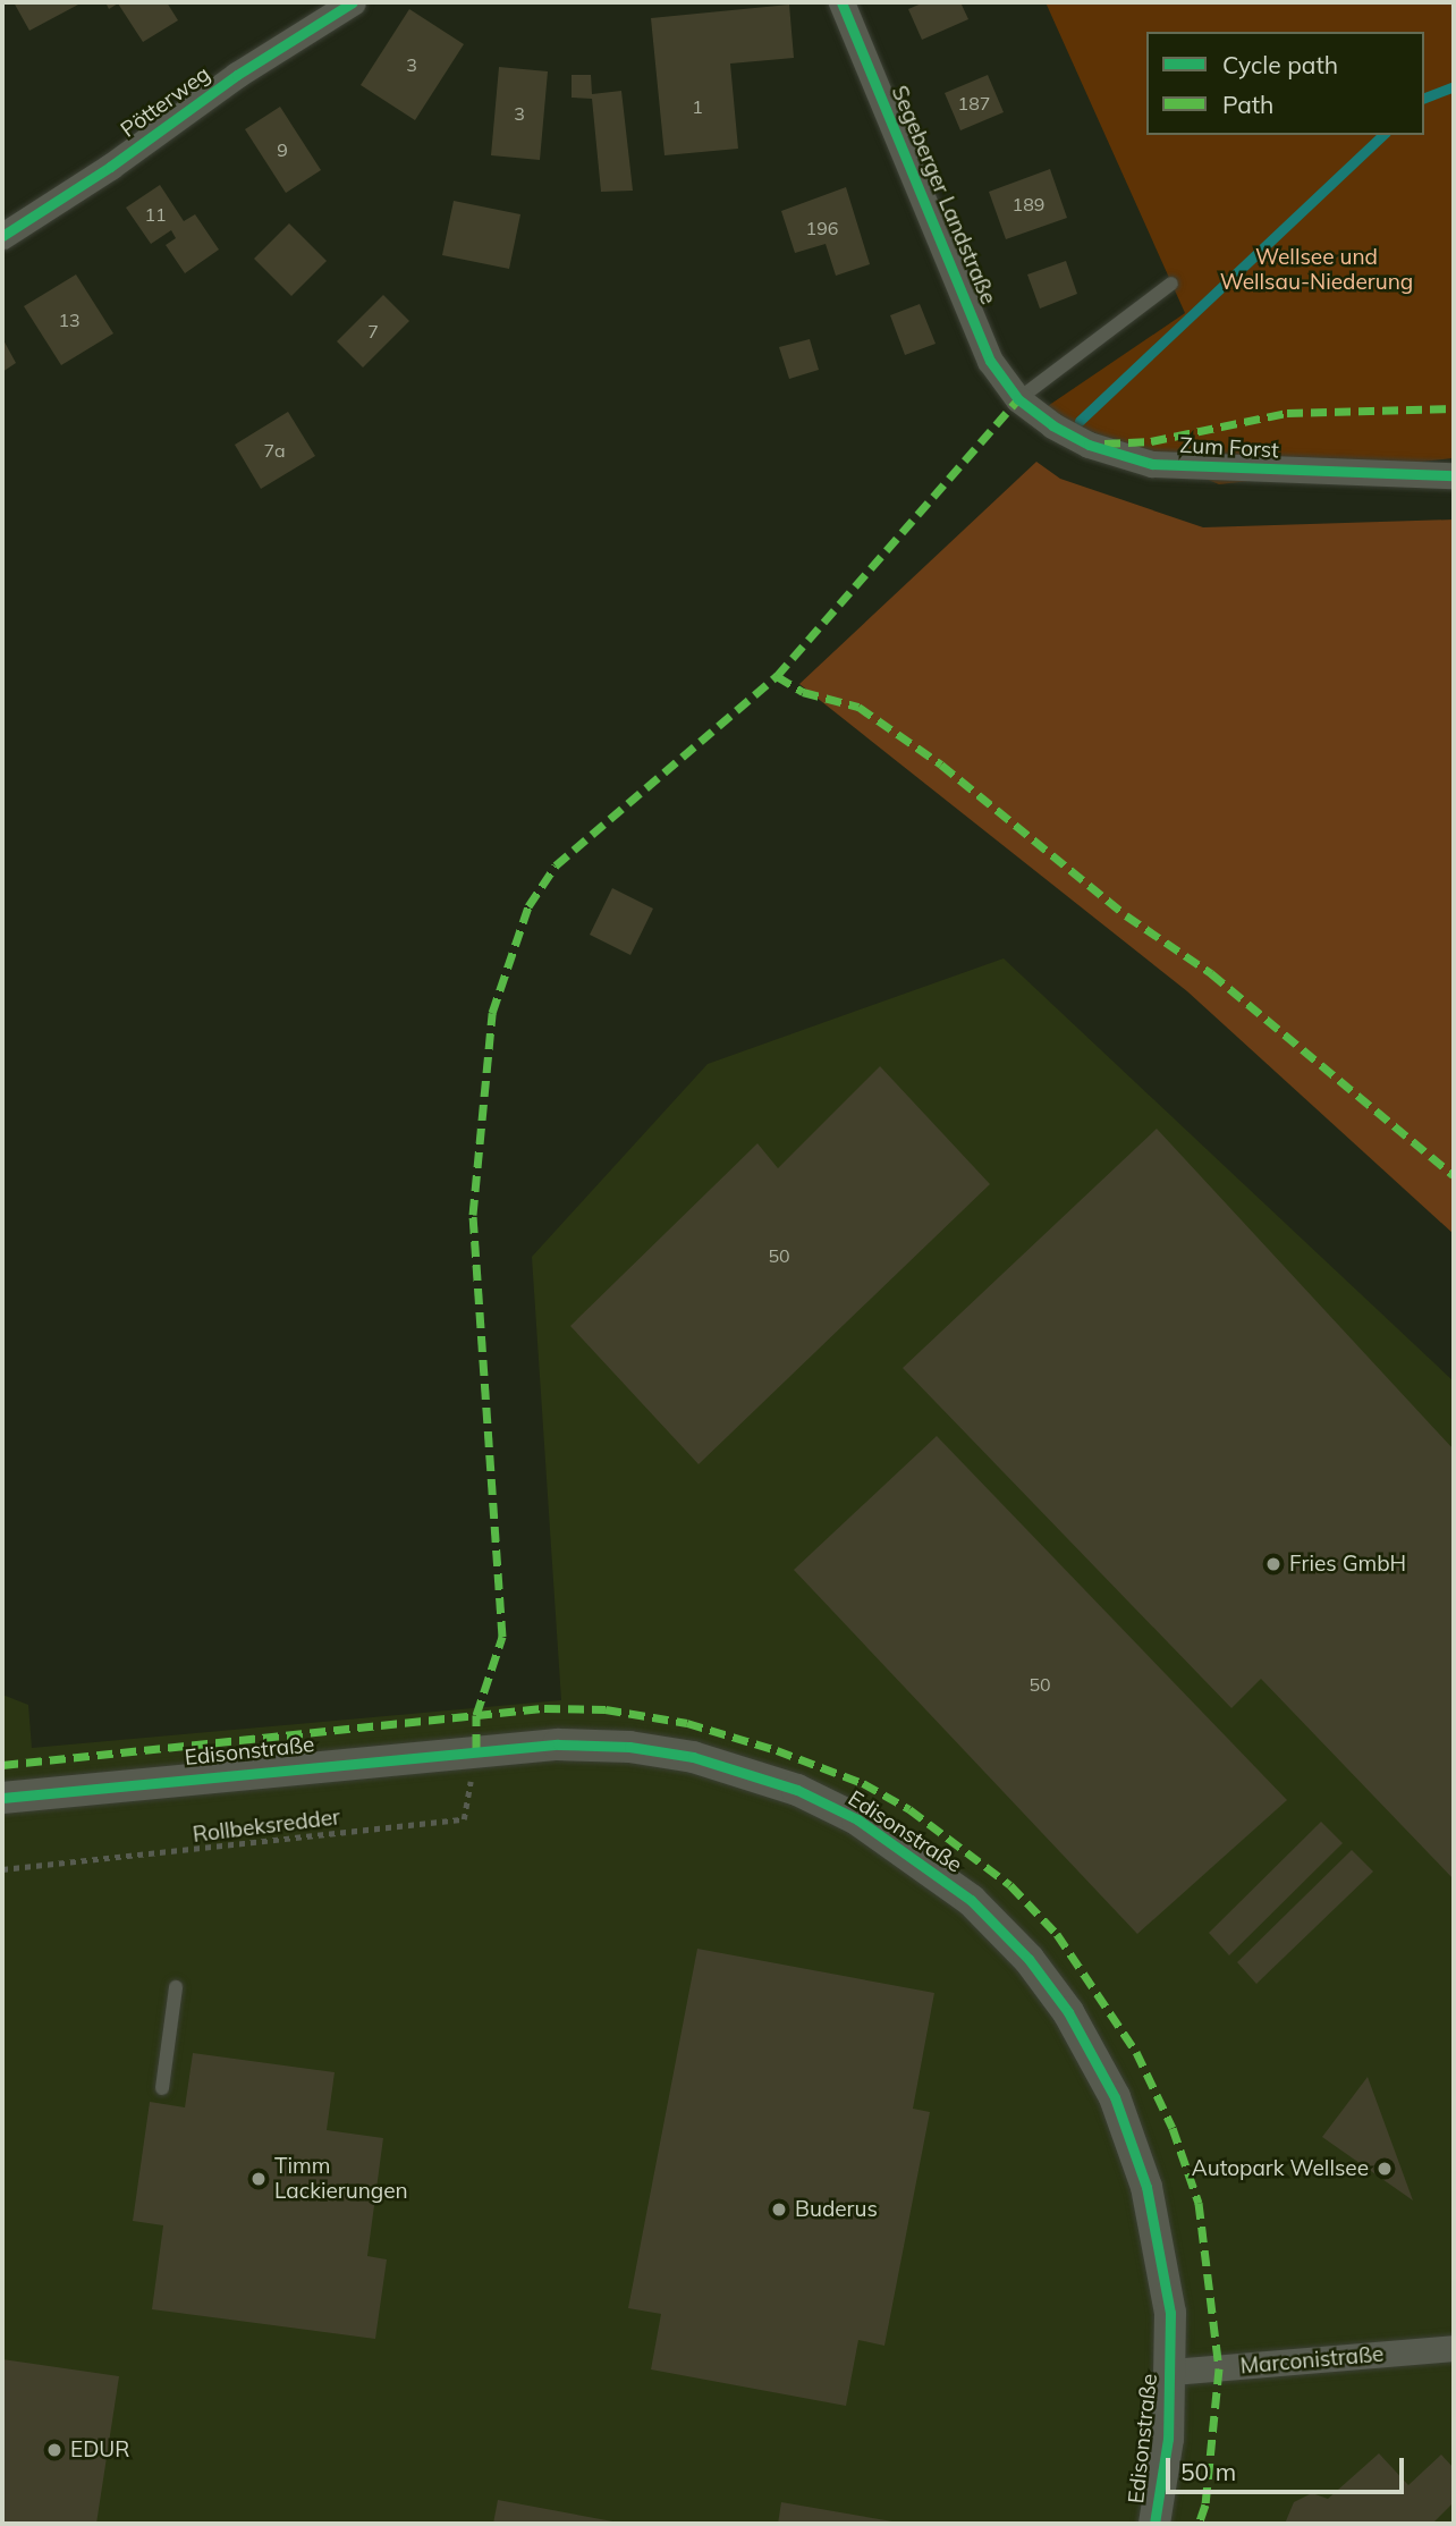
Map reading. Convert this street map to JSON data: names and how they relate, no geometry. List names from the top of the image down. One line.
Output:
{"streets":{"street":["Pötterweg","Segeberger Landstraße","Zum Forst","Edisonstraße","Marconistraße"],"path":["Rollbeksredder"]},"crossings":[["Segeberger Landstraße","Zum Forst"],["Edisonstraße","Rollbeksredder"],["Edisonstraße","Marconistraße"]],"parks":["Wellsee und Wellsau-Niederung"],"places":["Fries GmbH","Autopark Wellsee","Timm Lackierungen","Buderus","EDUR"],"house_numbers":["3","187","1","3","9","189","11","196","13","7","7a","50","50"],"legend":["Cycle path","Path"],"scale_bar":"50 m"}
